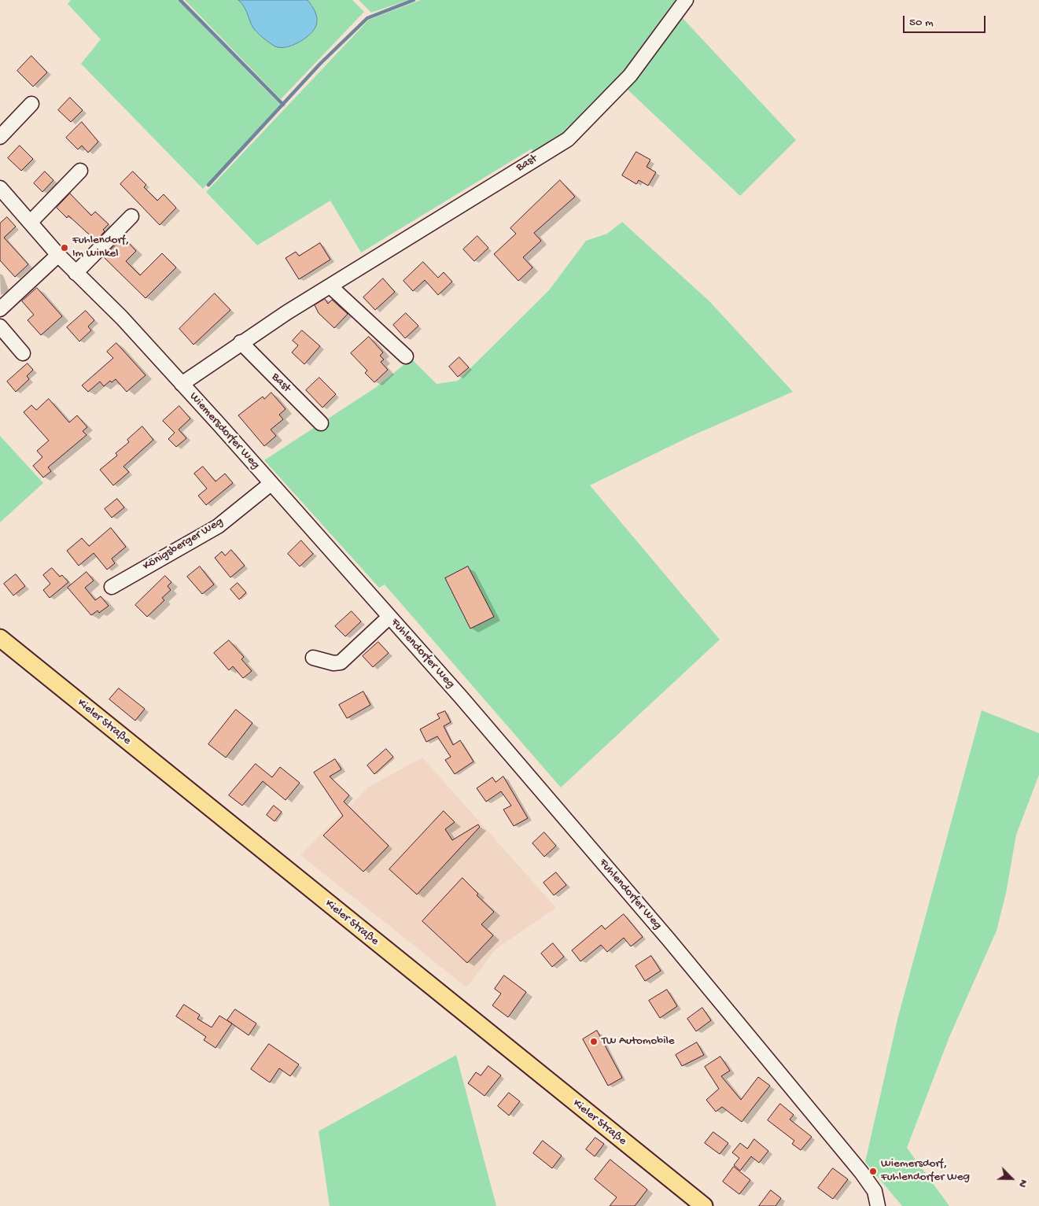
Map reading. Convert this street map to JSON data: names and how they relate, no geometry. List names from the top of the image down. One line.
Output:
{"streets":{"main road":["Kieler Straße"],"street":["Bast","Wiemersdorfer Weg","Königsberger Weg","Fuhlendorfer Weg"]},"crossings":[["Bast","Wiemersdorfer Weg"],["Wiemersdorfer Weg","Königsberger Weg"],["Wiemersdorfer Weg","Fuhlendorfer Weg"]],"places":["Fuhlendorf, Im Winkel","TW Automobile","Wiemersdorf, Fuhlendorfer Weg"],"scale_bar":"50 m","north":"bottom right"}
